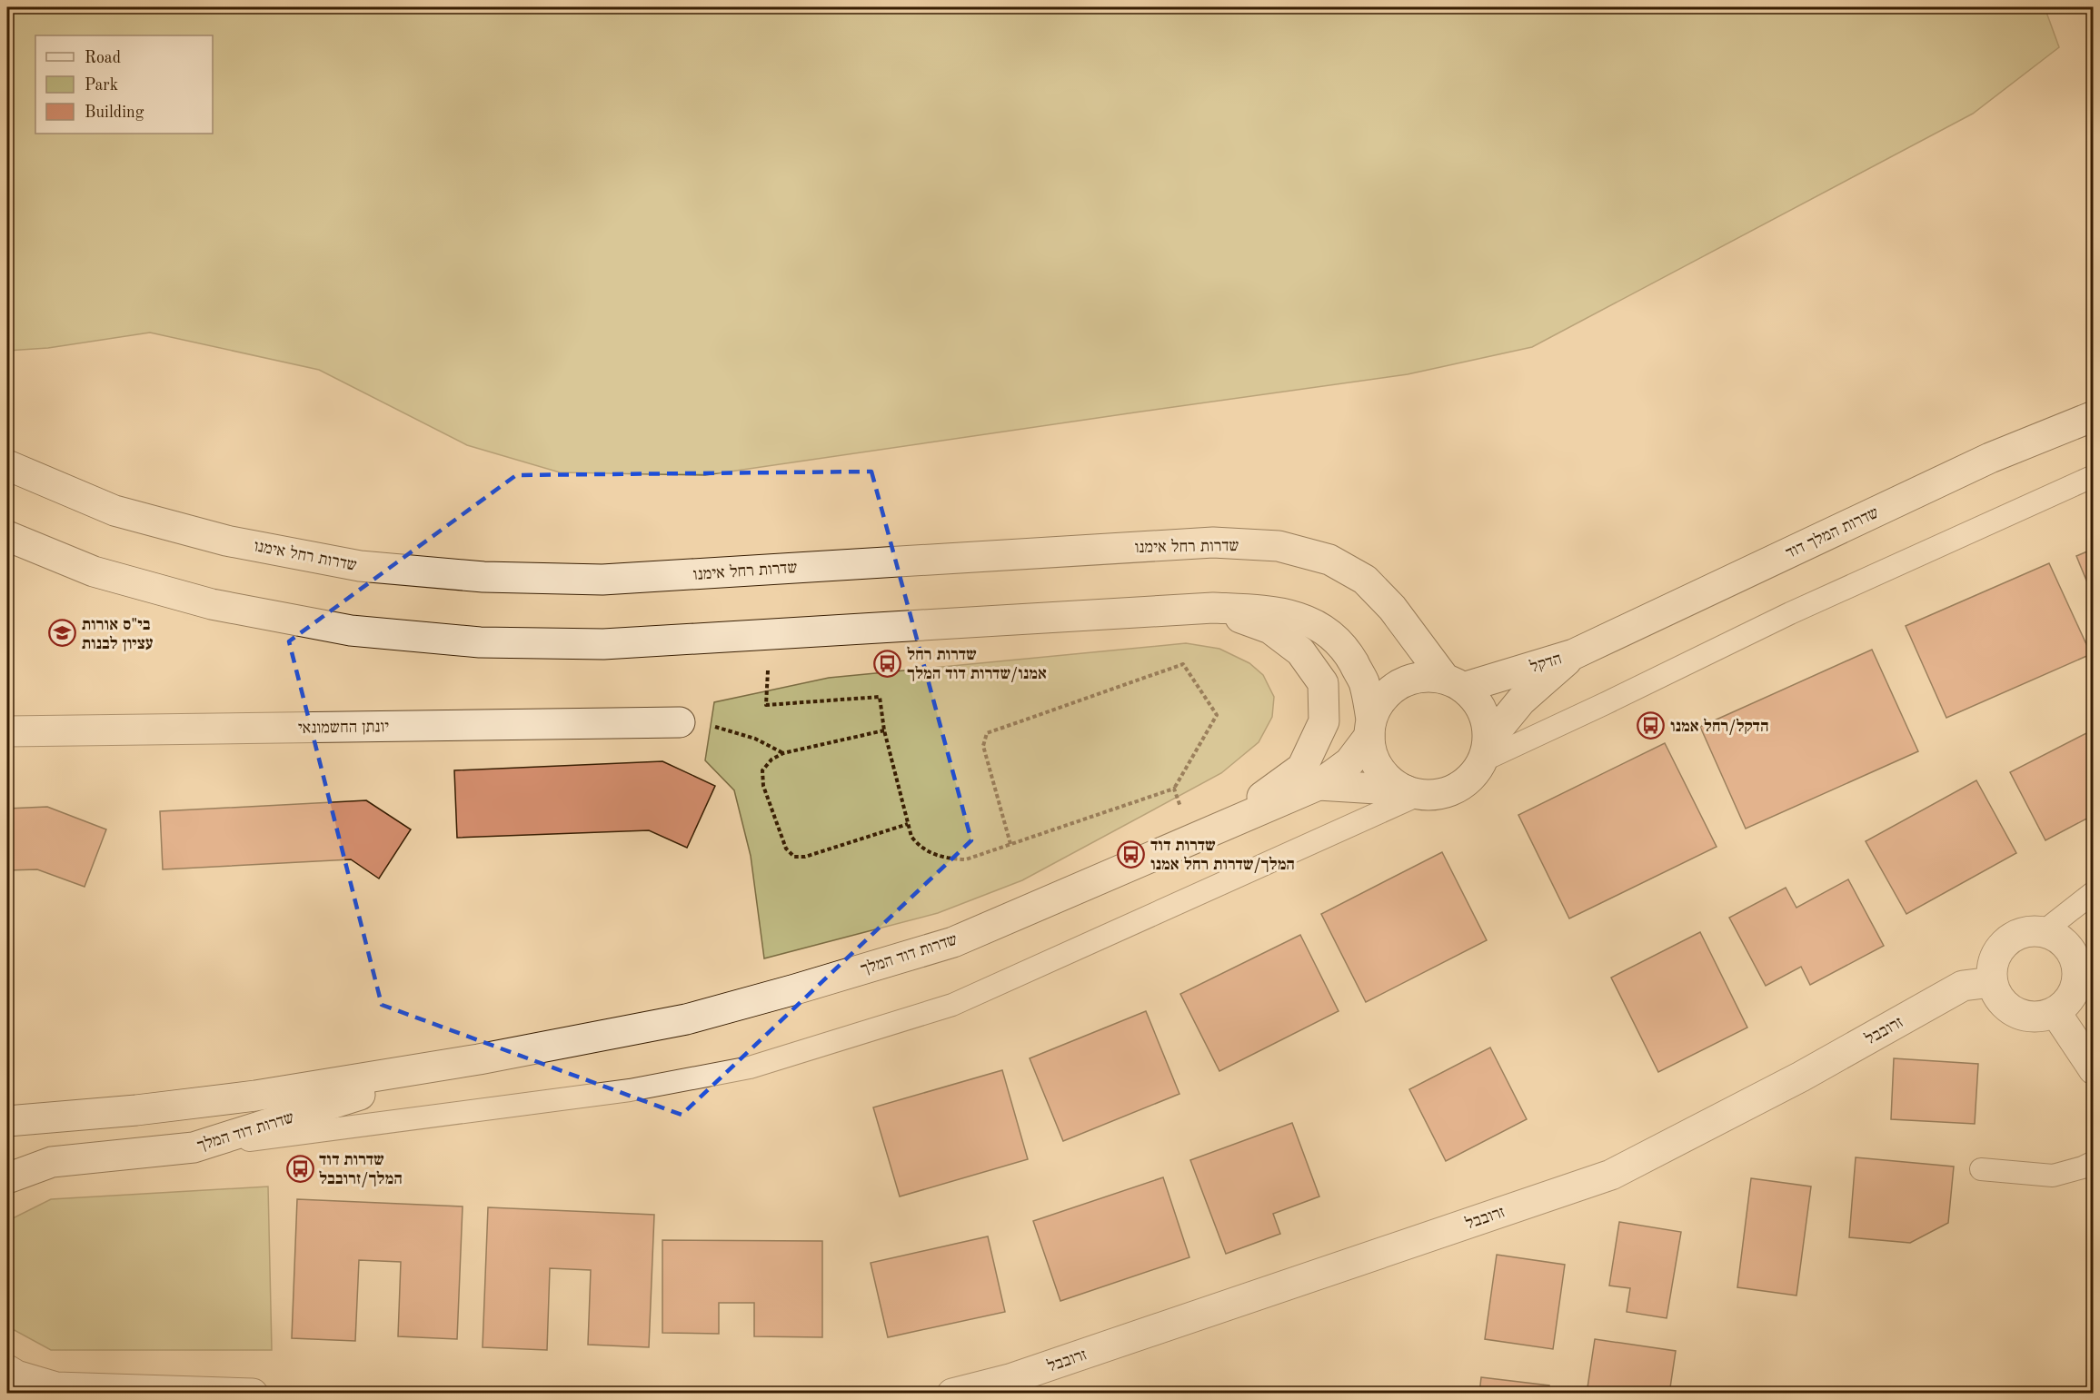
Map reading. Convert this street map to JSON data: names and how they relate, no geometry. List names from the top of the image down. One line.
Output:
{"streets":{"street":["שדרות המלך דוד","שדרות רחל אימנו","הדקל","יונתן החשמונאי","שדרות דוד המלך","זרובבל"]},"crossings":[["שדרות המלך דוד","הדקל"],["שדרות רחל אימנו","הדקל"],["שדרות רחל אימנו","שדרות דוד המלך"],["הדקל","שדרות דוד המלך"]],"places":{"school or university":["בי\"ס אורות עציון לבנות"],"bus stop":["שדרות רחל אמנו/שדרות דוד המלך","הדקל/רחל אמנו","שדרות דוד המלך/שדרות רחל אמנו","שדרות דוד המלך/זרובבל"]},"legend":["Road","Park","Building"]}
